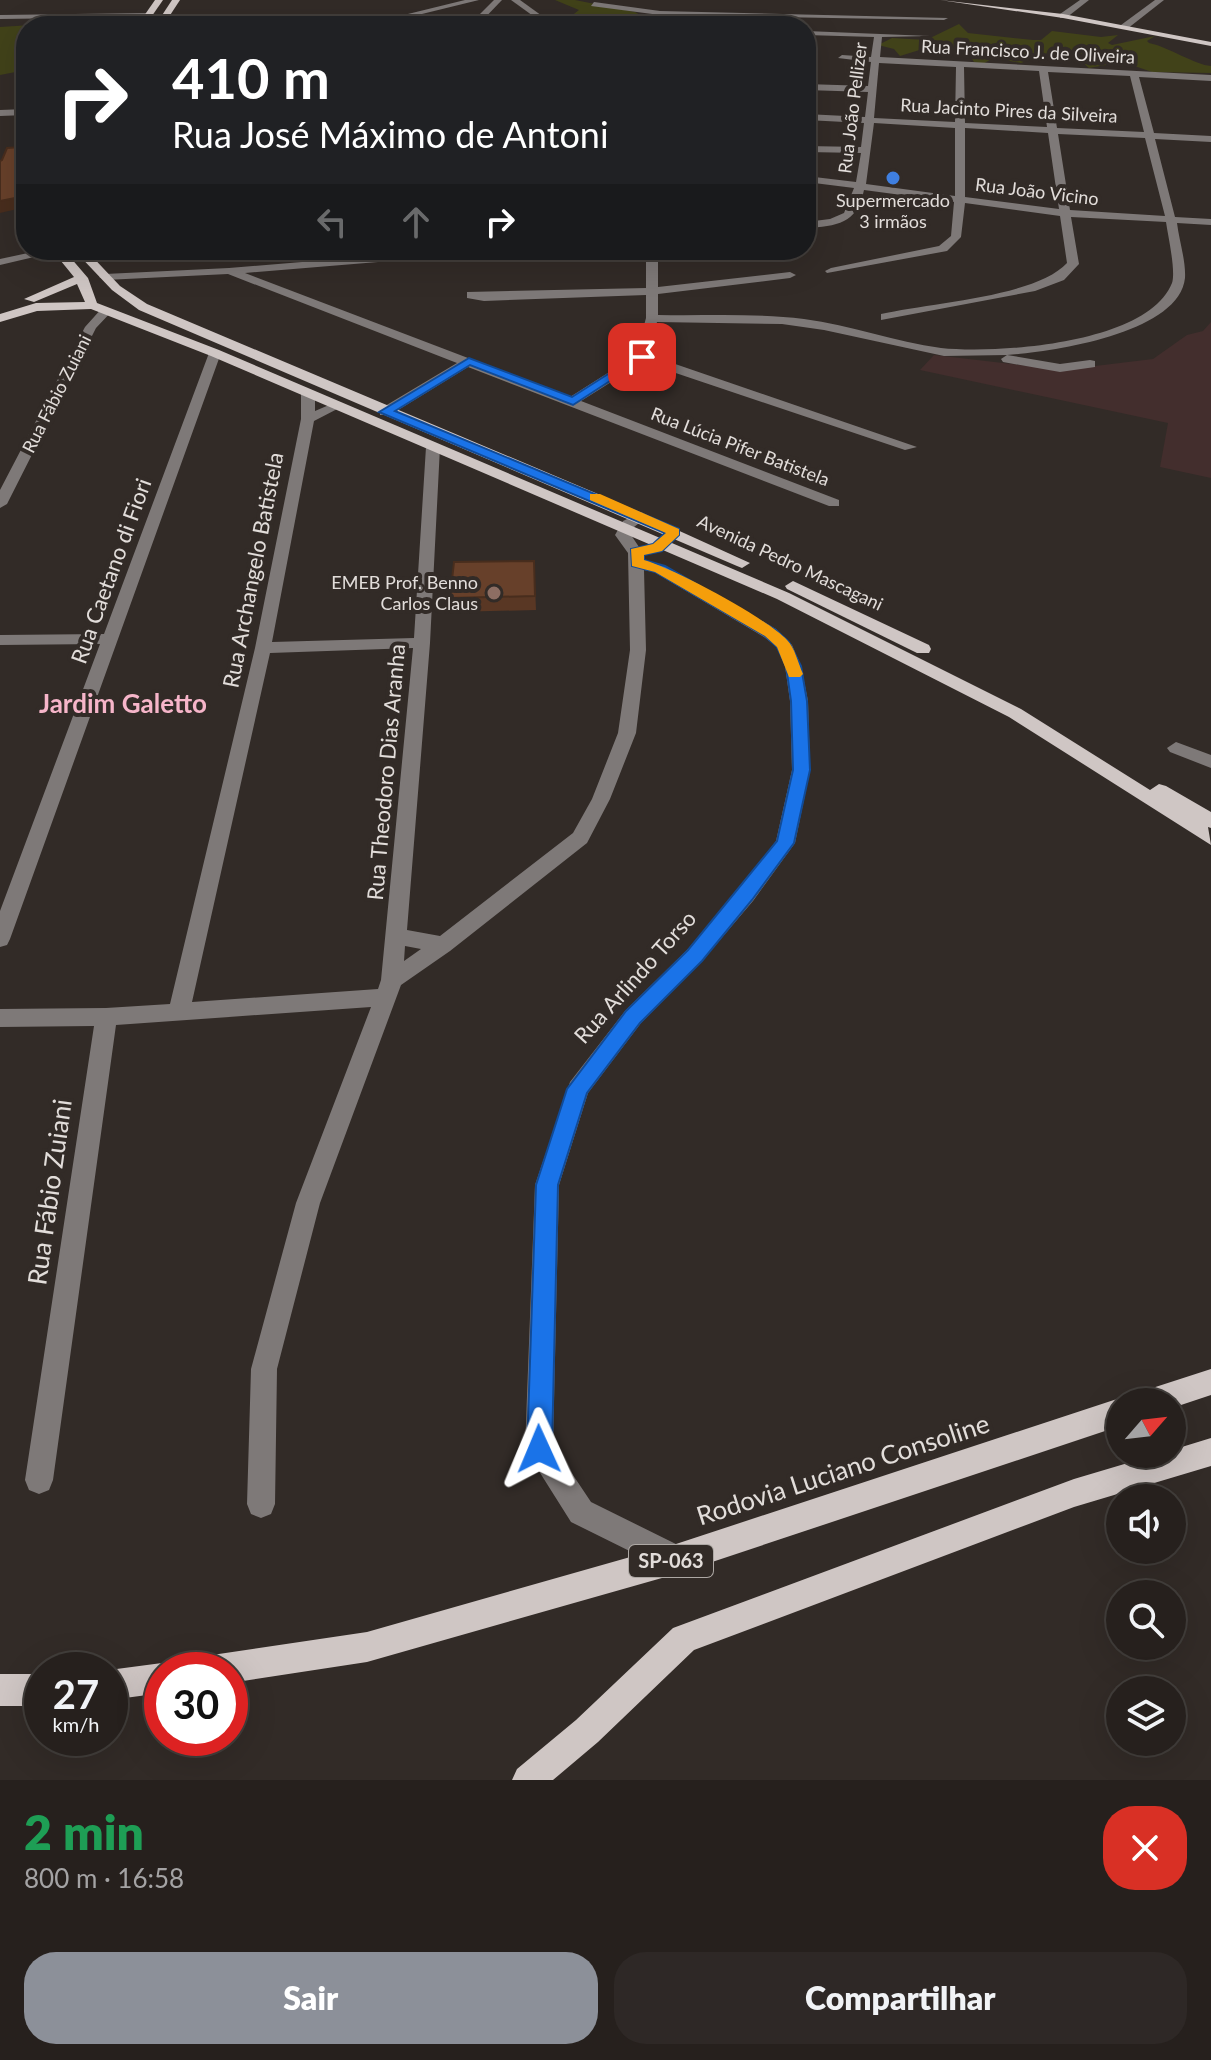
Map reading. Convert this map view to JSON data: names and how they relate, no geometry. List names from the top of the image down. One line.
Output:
{"streets":{"main road":["Avenida Pedro Mascagani","Rodovia Luciano Consoline","SP-063"],"street":["Rua Francisco J. de Oliveira","Rua João Pellizer","Rua Jacinto Pires da Silveira","Rua João Vicino","Rua Fábio Zuiani","Rua Lúcia Pifer Batistela","Rua Archangelo Batistela","Rua Caetano di Fiori","Rua Theodoro Dias Aranha","Rua Arlindo Torso"]},"crossings":[["Rua Francisco J. de Oliveira","Rua João Pellizer"],["Rua João Pellizer","Rua Jacinto Pires da Silveira"],["Rua João Pellizer","Rua João Vicino"],["Rua Fábio Zuiani","Avenida Pedro Mascagani"],["Avenida Pedro Mascagani","Rua Archangelo Batistela"],["Avenida Pedro Mascagani","Rua Caetano di Fiori"],["Avenida Pedro Mascagani","Rua Theodoro Dias Aranha"],["Rua Arlindo Torso","Rodovia Luciano Consoline"]],"districts":["Jardim Galetto"],"places":["Supermercado 3 irmãos","EMEB Prof. Benno Carlos Claus"],"north":"top right","page":{"turn":["410 m","Rua José Máximo de Antoni"],"speed":"27 km/h","limit":"30","heading":["2 min","800 m · 16:58"],"buttons":["Sair","Compartilhar"]}}
